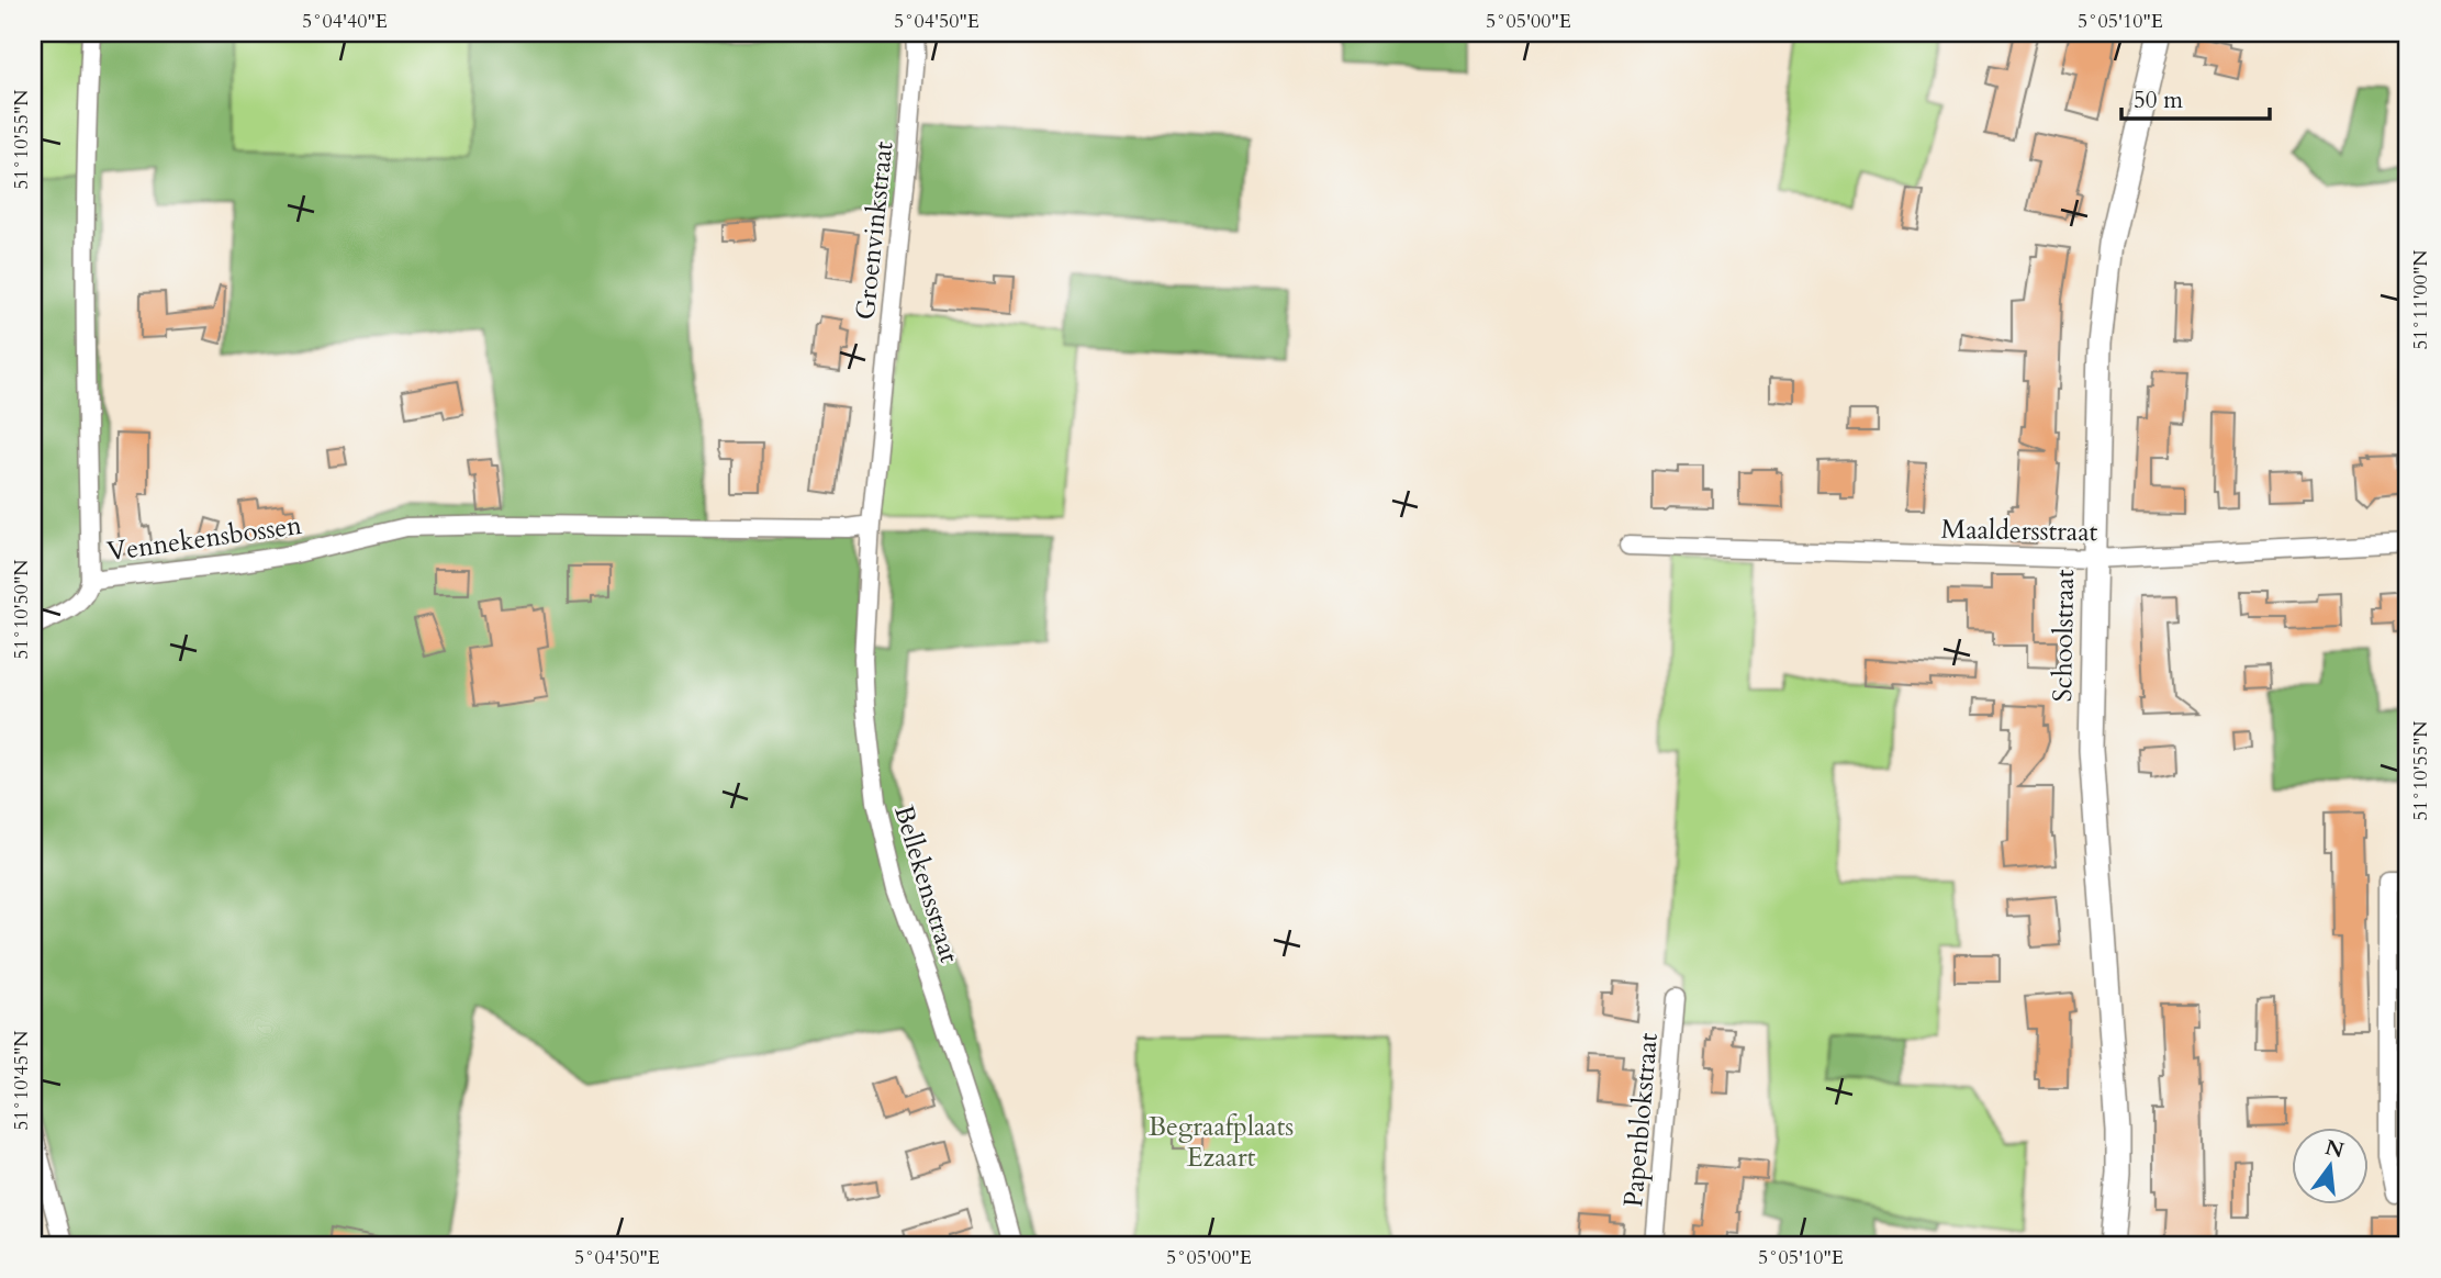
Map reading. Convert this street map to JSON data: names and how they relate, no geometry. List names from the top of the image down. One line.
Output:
{"streets":{"street":["Groenvinkstraat","Maaldersstraat","Vennekensbossen","Schoolstraat","Bellekensstraat","Papenblokstraat"]},"crossings":[["Groenvinkstraat","Vennekensbossen"],["Groenvinkstraat","Bellekensstraat"],["Maaldersstraat","Schoolstraat"],["Vennekensbossen","Bellekensstraat"]],"parks":["Begraafplaats Ezaart"],"scale_bar":"50 m","north":"top","coordinates":["5°04'40\"E","5°04'50\"E","5°05'00\"E","5°05'10\"E","51°10'55\"N","51°11'00\"N","51°10'50\"N","51°10'45\"N"]}
